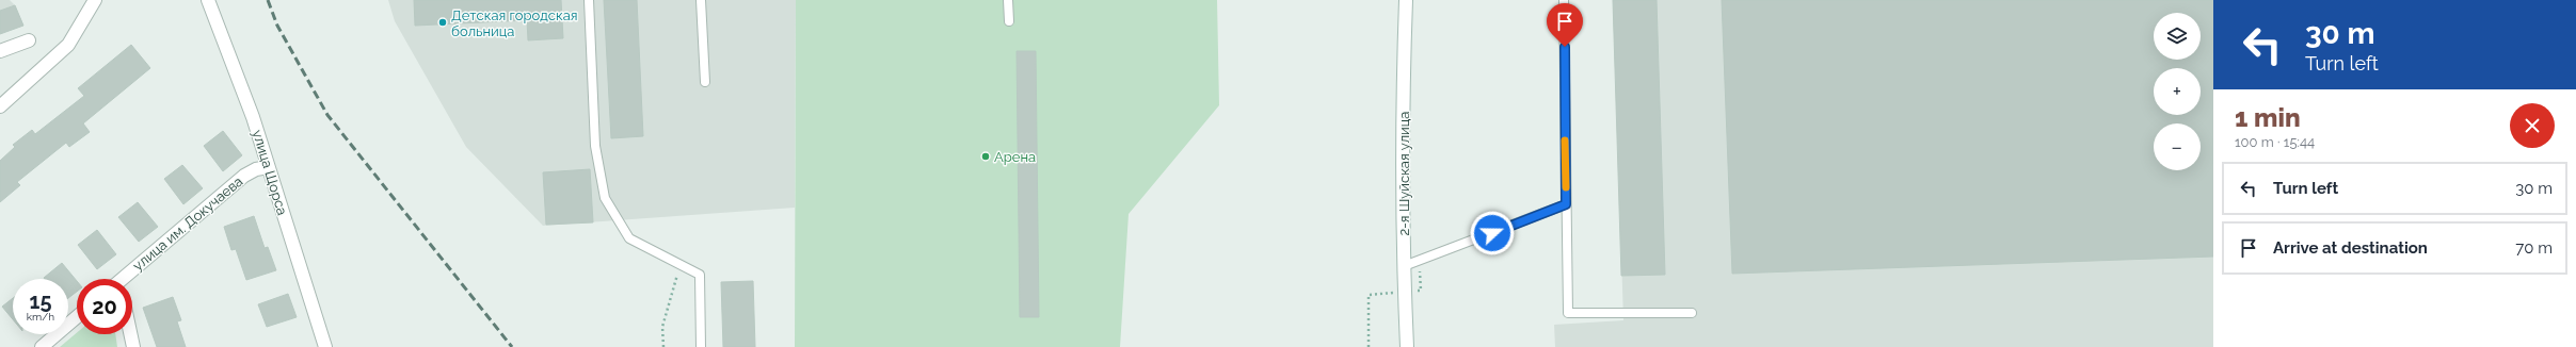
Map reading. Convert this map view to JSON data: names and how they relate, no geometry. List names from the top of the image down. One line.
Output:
{"streets":{"street":["улица Щорса","2-я Шуйская улица","улица им. Докучаева"]},"crossings":[["улица Щорса","улица им. Докучаева"]],"places":["Детская городская больница","Арена"],"page":{"turn":["30 m","Turn left"],"map_buttons":["+","−"],"heading":["1 min","100 m · 15:44"],"list":[{"name":"Turn left","value":"30 m"},{"name":"Arrive at destination","value":"70 m"}],"speed":"15 km/h","limit":"20"}}
